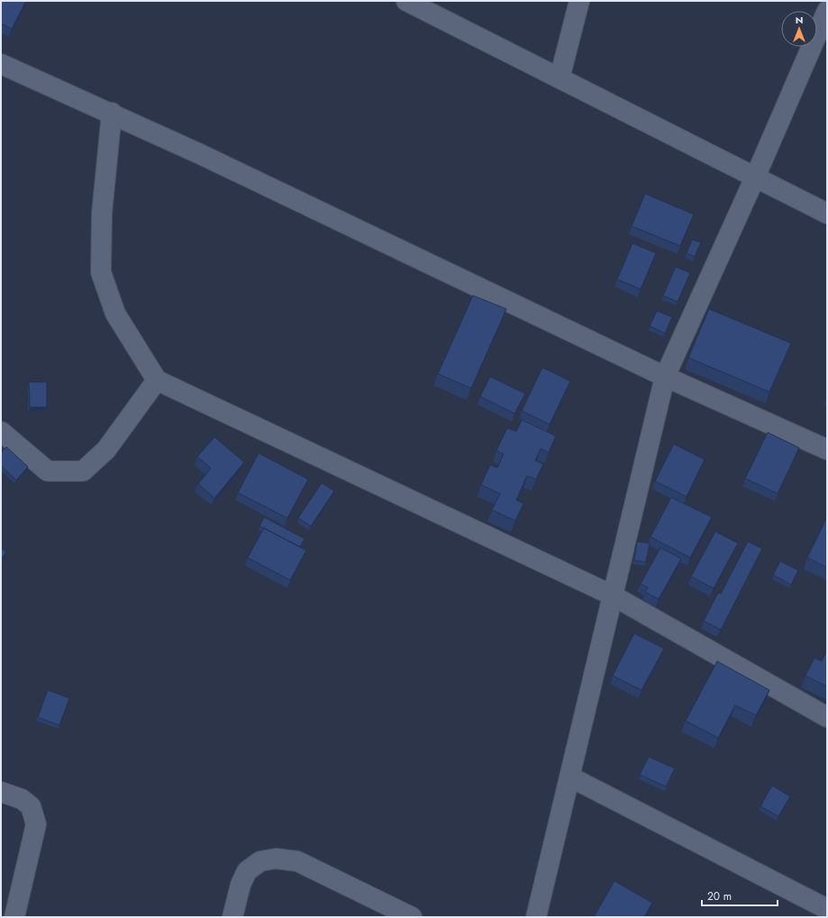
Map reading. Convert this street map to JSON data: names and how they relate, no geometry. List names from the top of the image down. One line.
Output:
{"scale_bar":"20 m","north":"top"}
